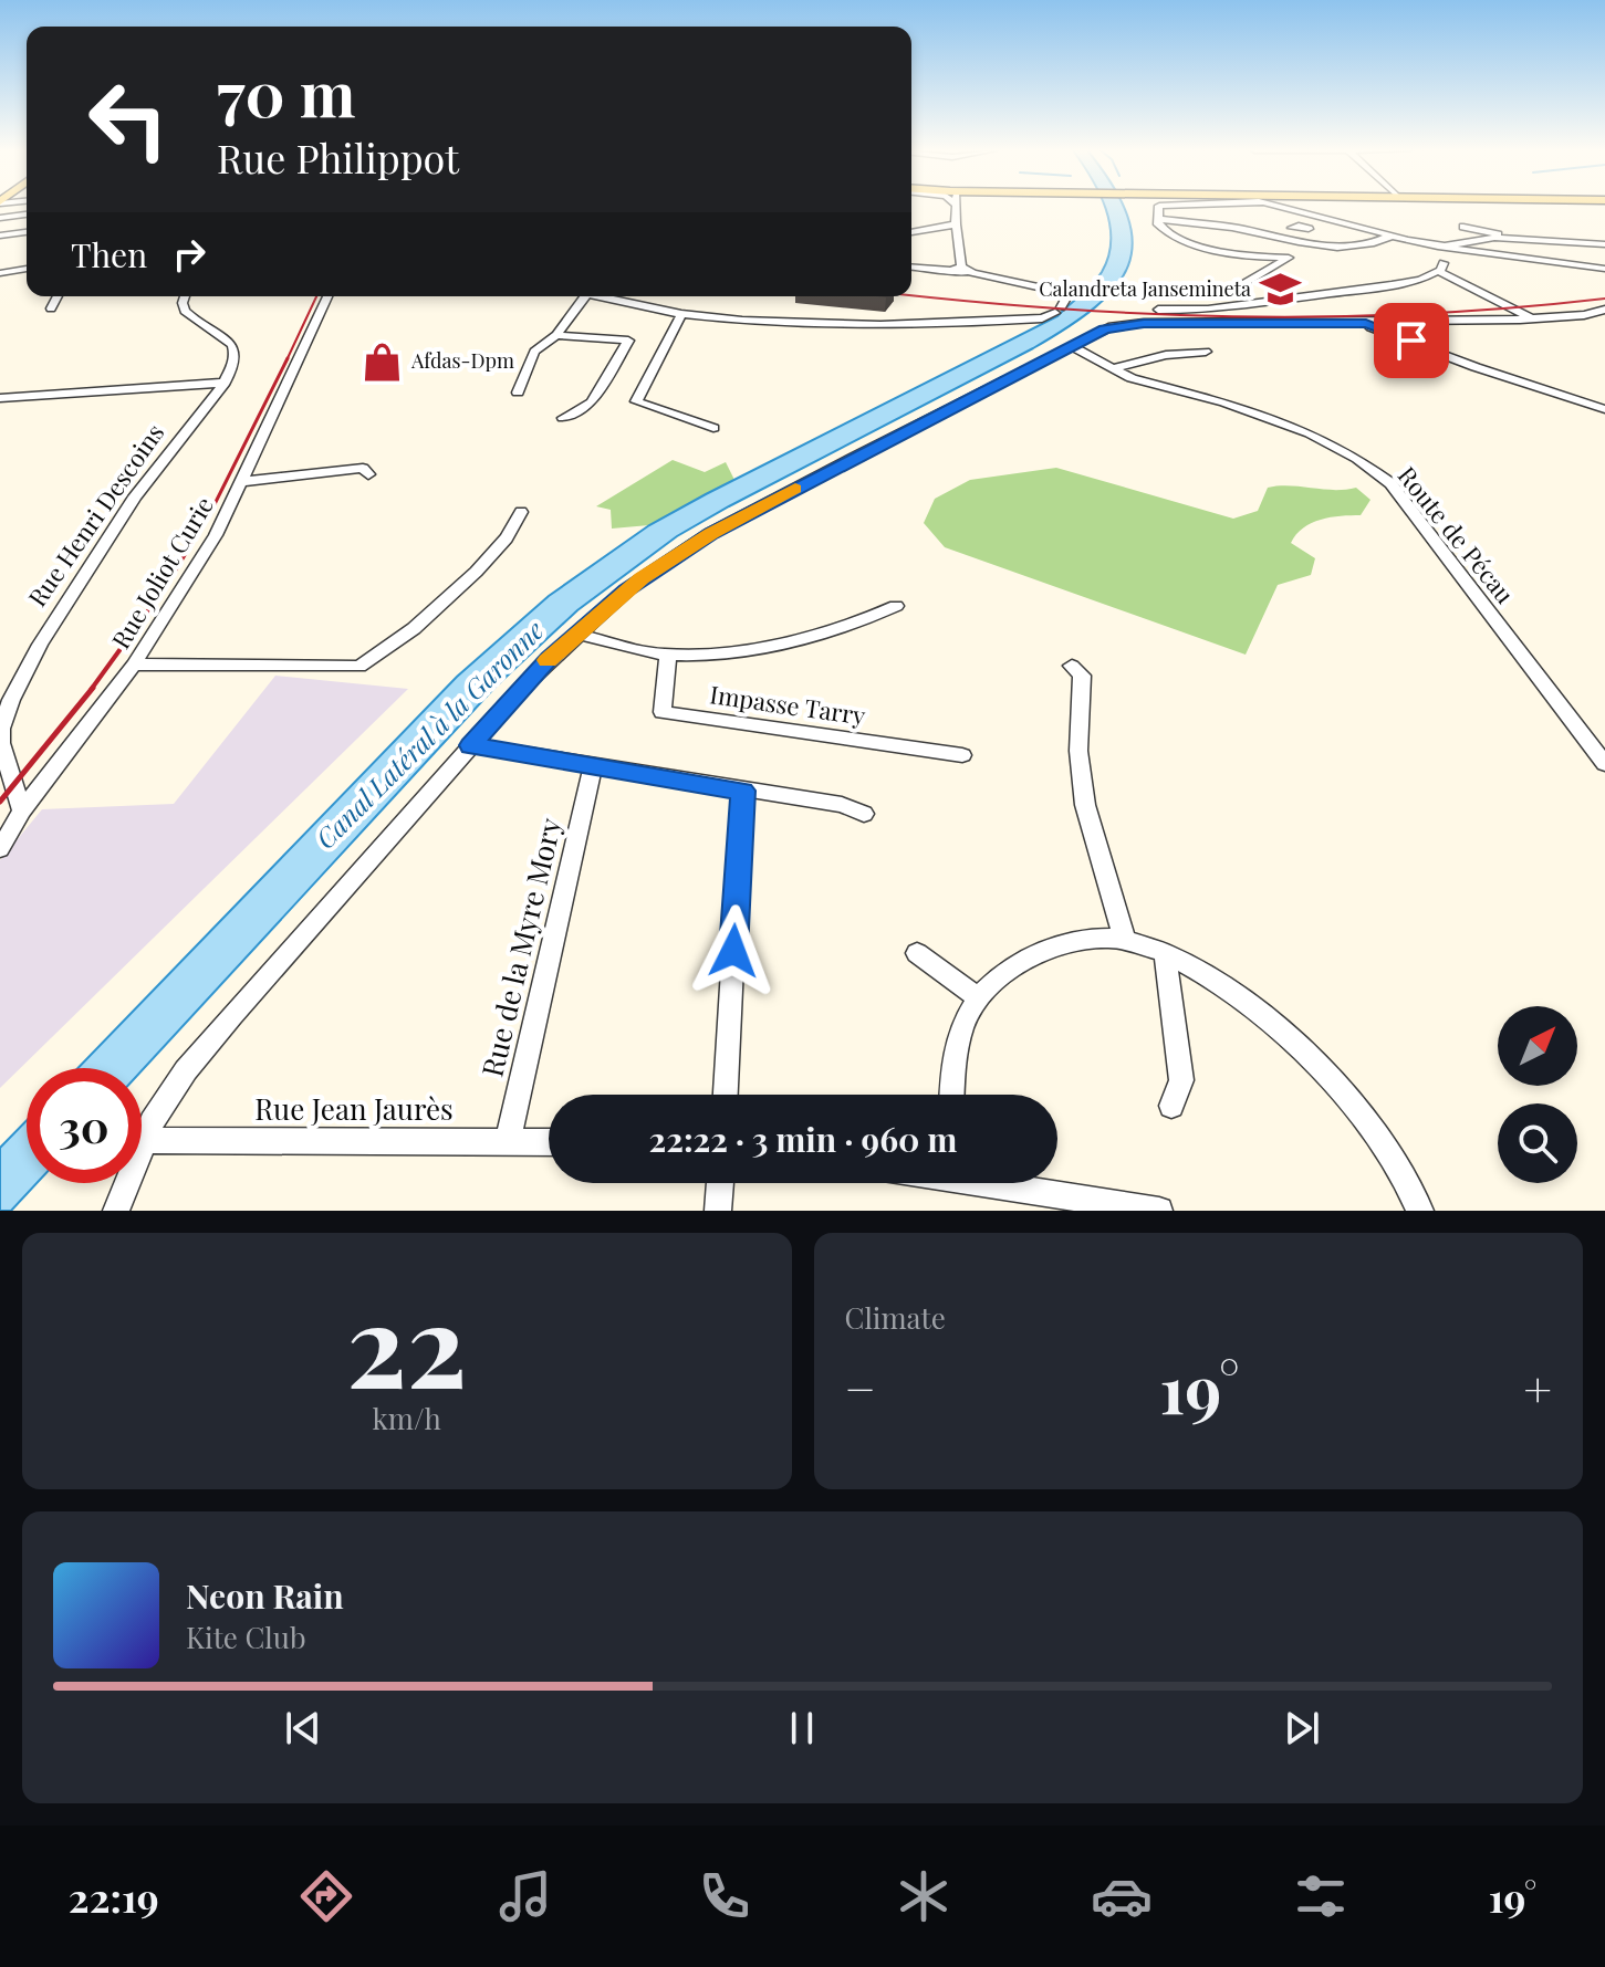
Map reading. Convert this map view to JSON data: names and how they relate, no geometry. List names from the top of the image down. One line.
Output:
{"streets":{"street":["Rue Henri Descoins","Route de Pécau","Rue Joliot Curie","Impasse Tarry","Rue de la Myre Mory","Rue Jean Jaurès"]},"crossings":[["Rue Henri Descoins","Rue Joliot Curie"],["Rue de la Myre Mory","Rue Jean Jaurès"]],"water":["Canal Latéral à la Garonne"],"places":{"school or university":["Calandreta Jansemineta"],"shop":["Afdas-Dpm"]},"north":"top right","page":{"turn":["70 m","Rue Philippot"],"then":"Then","limit":"30","trip":"22:22 · 3 min · 960 m","tile":[["22","km/h"],"Climate"],"heat":["−","19°","+"],"song":["Neon Rain","Kite Club"],"tabs":["22:19","19°"]}}
